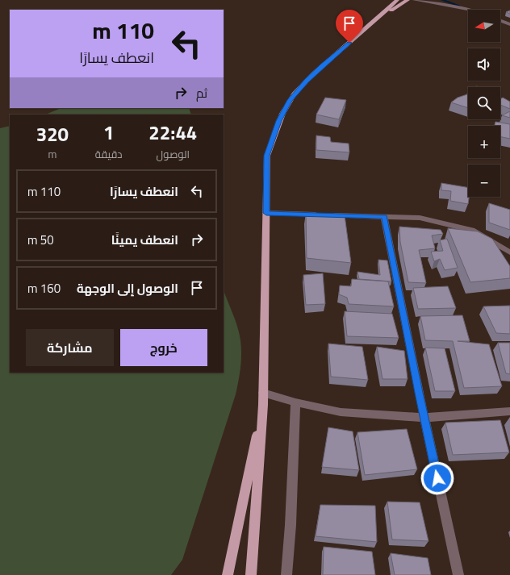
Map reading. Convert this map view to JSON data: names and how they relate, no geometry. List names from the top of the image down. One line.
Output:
{"north":"left","page":{"map_buttons":["+","−"],"turn":["110 m","انعطف يسارًا"],"then":"ثم","eta":["22:44","الوصول","1","دقيقة","320","m"],"list":[{"name":"انعطف يسارًا","value":"110 m"},{"name":"انعطف يمينًا","value":"50 m"},{"name":"الوصول إلى الوجهة","value":"160 m"}],"buttons":["خروج","مشاركة"]}}
